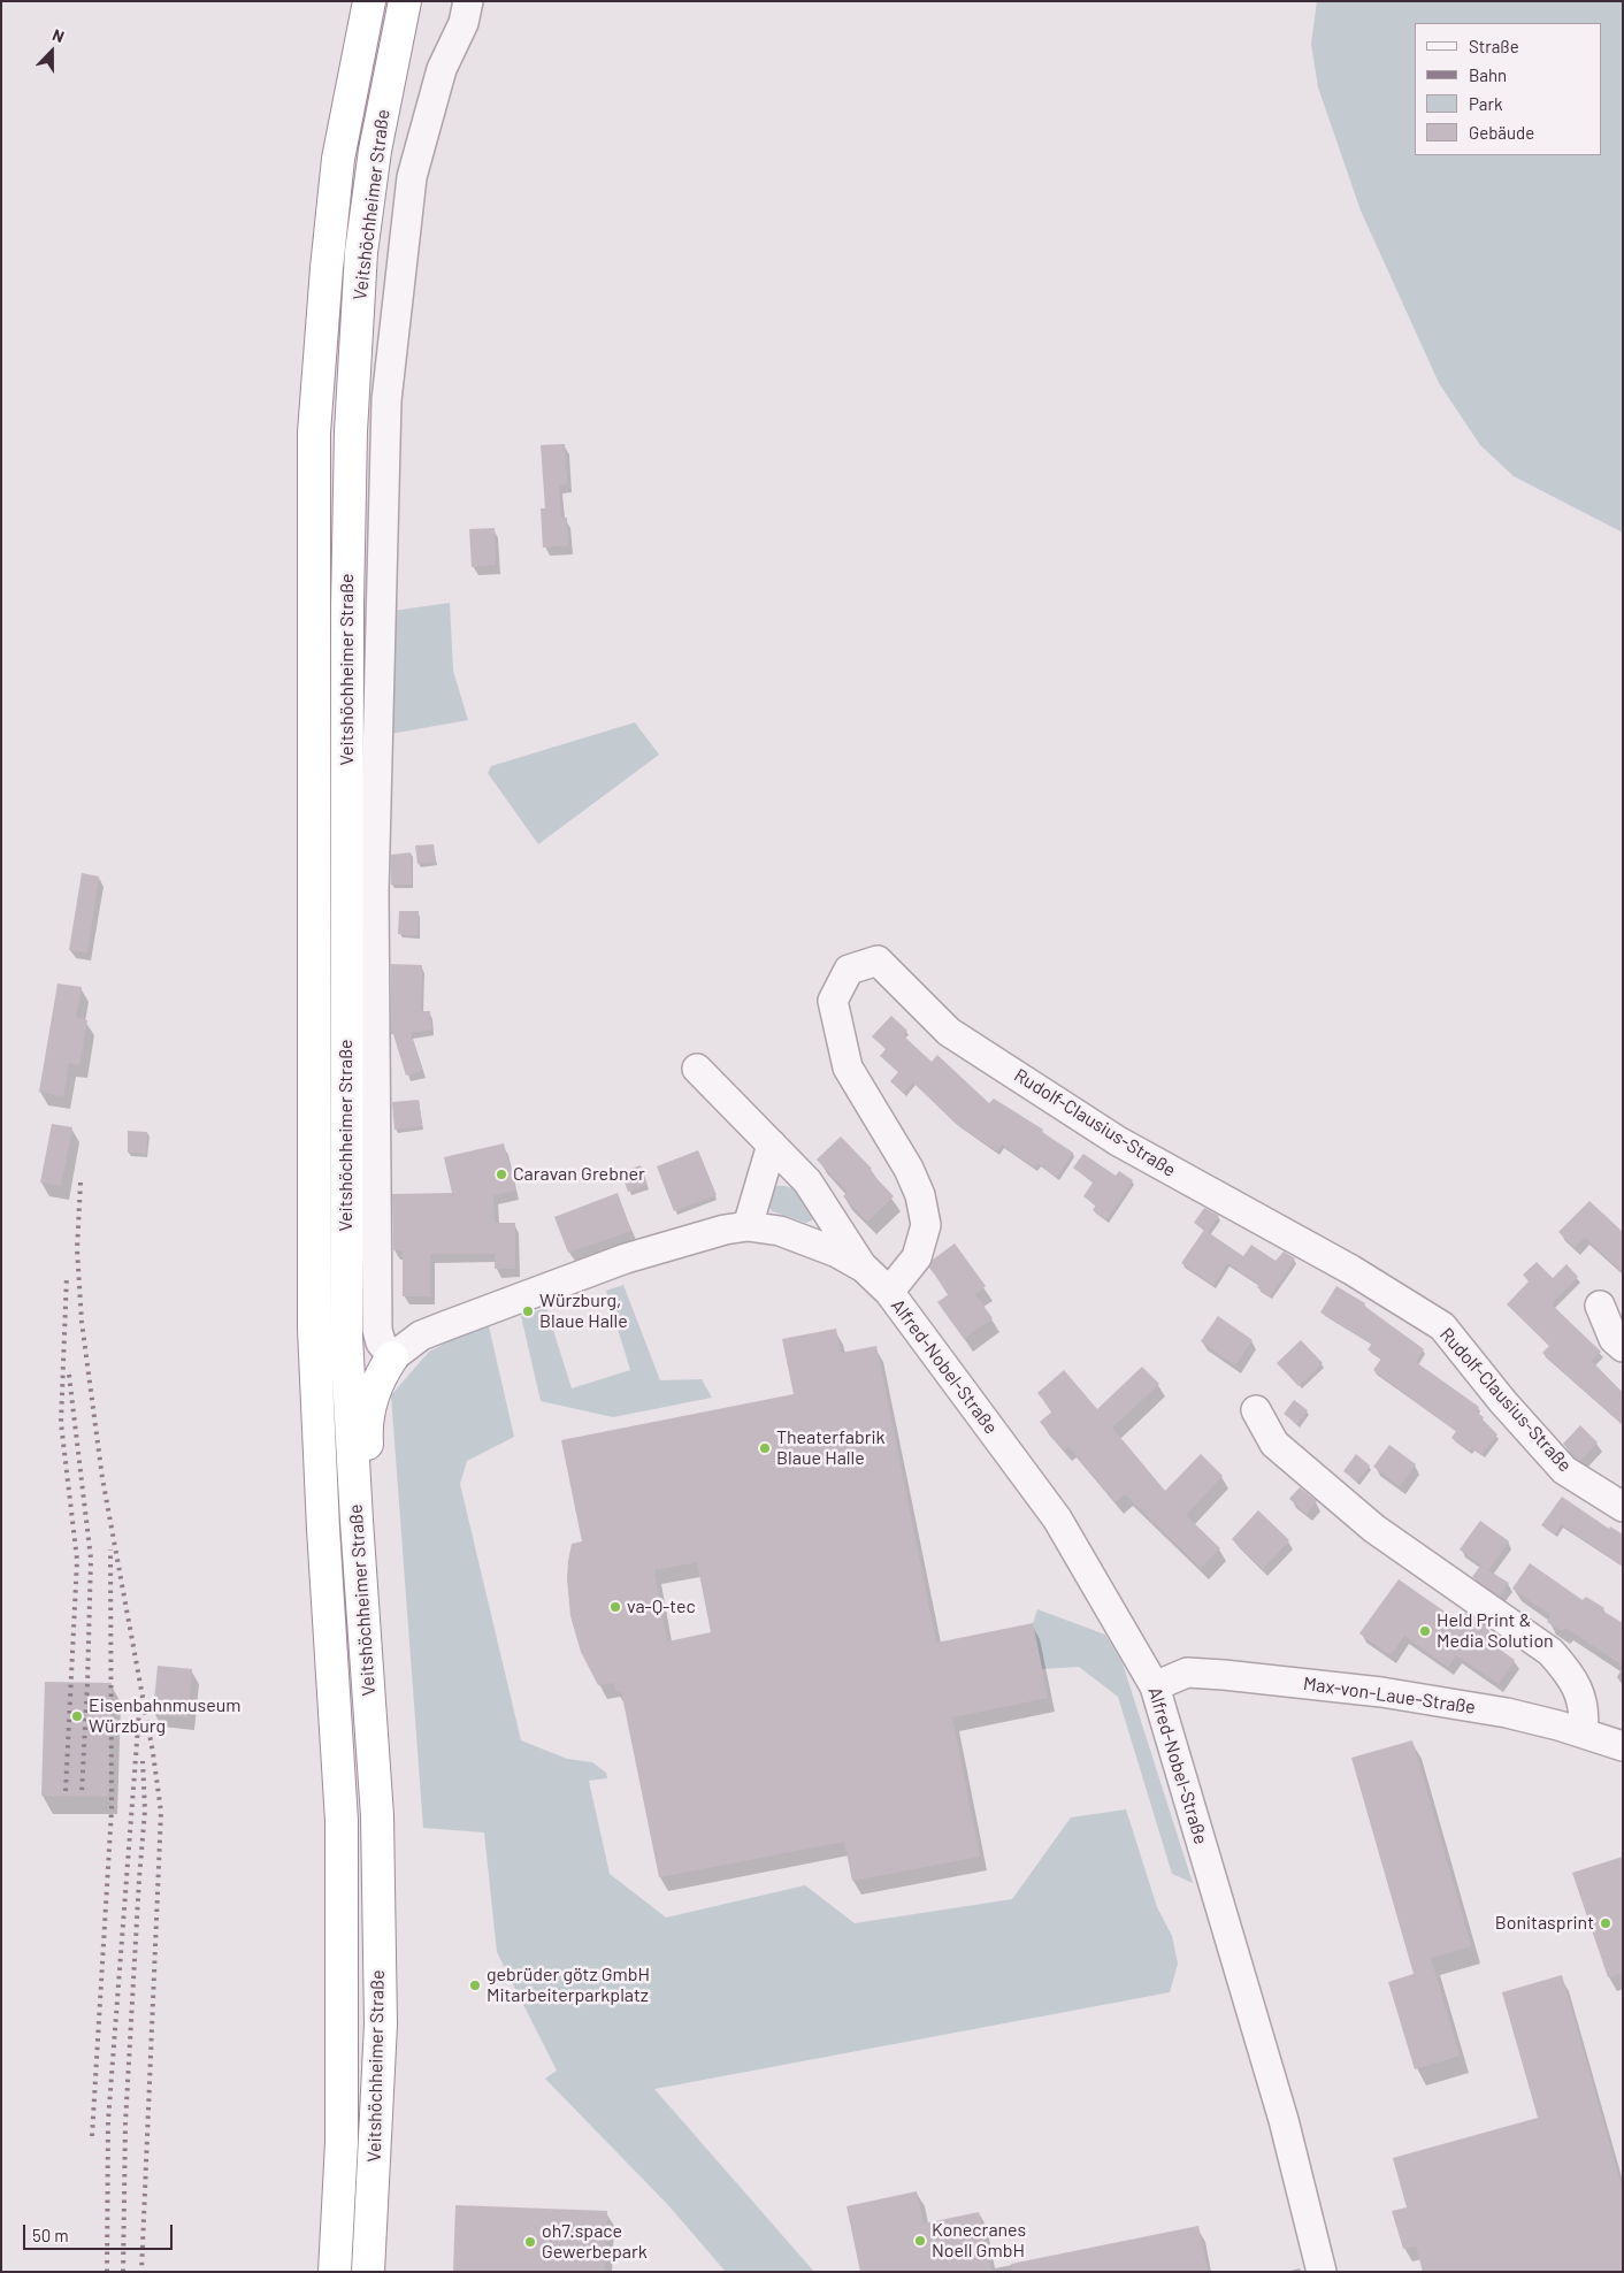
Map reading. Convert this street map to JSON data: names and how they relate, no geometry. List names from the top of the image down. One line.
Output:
{"streets":{"highway":["Veitshöchheimer Straße"],"street":["Rudolf-Clausius-Straße","Alfred-Nobel-Straße","Max-von-Laue-Straße"]},"crossings":[["Veitshöchheimer Straße","Alfred-Nobel-Straße"],["Rudolf-Clausius-Straße","Alfred-Nobel-Straße"],["Alfred-Nobel-Straße","Max-von-Laue-Straße"]],"places":["Caravan Grebner","Würzburg, Blaue Halle","Theaterfabrik Blaue Halle","va-Q-tec","Held Print & Media Solution","Eisenbahnmuseum Würzburg","Bonitasprint","gebrüder götz GmbH Mitarbeiterparkplatz","Konecranes Noell GmbH","oh7.space Gewerbepark"],"legend":["Straße","Bahn","Park","Gebäude"],"scale_bar":"50 m","north":"top"}
